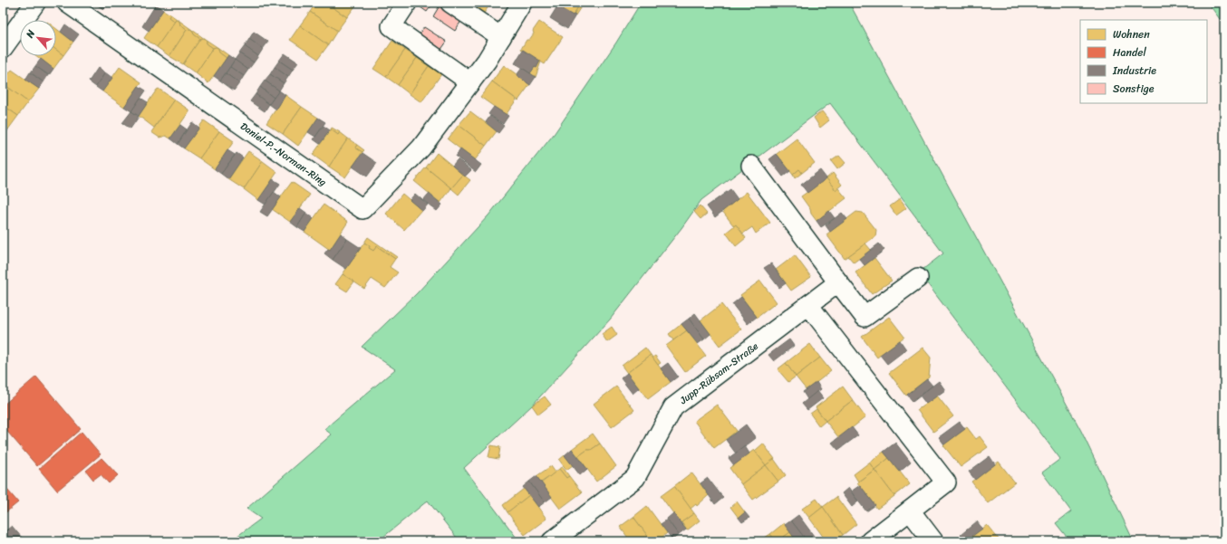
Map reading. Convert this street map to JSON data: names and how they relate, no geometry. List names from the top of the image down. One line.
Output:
{"streets":{"street":["Daniel-P.-Norman-Ring","Jupp-Rübsam-Straße"]},"legend":["Wohnen","Handel","Industrie","Sonstige"],"north":"top left"}
